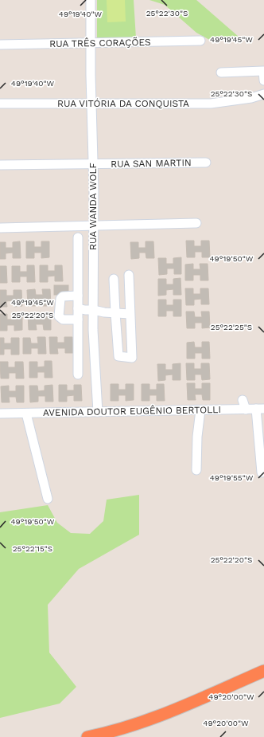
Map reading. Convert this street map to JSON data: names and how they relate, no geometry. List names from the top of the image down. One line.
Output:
{"streets":{"street":["RUA TRÊS CORAÇÕES","RUA VITÓRIA DA CONQUISTA","RUA SAN MARTIN","RUA WANDA WOLF","AVENIDA DOUTOR EUGÊNIO BERTOLLI"]},"crossings":[["RUA TRÊS CORAÇÕES","RUA WANDA WOLF"],["RUA VITÓRIA DA CONQUISTA","RUA WANDA WOLF"],["RUA SAN MARTIN","RUA WANDA WOLF"],["RUA WANDA WOLF","AVENIDA DOUTOR EUGÊNIO BERTOLLI"]],"coordinates":["25°22'30\"S","49°19'40\"W","49°19'45\"W","49°19'50\"W","25°22'20\"S","25°22'25\"S","49°19'55\"W","25°22'15\"S","49°20'00\"W"]}
